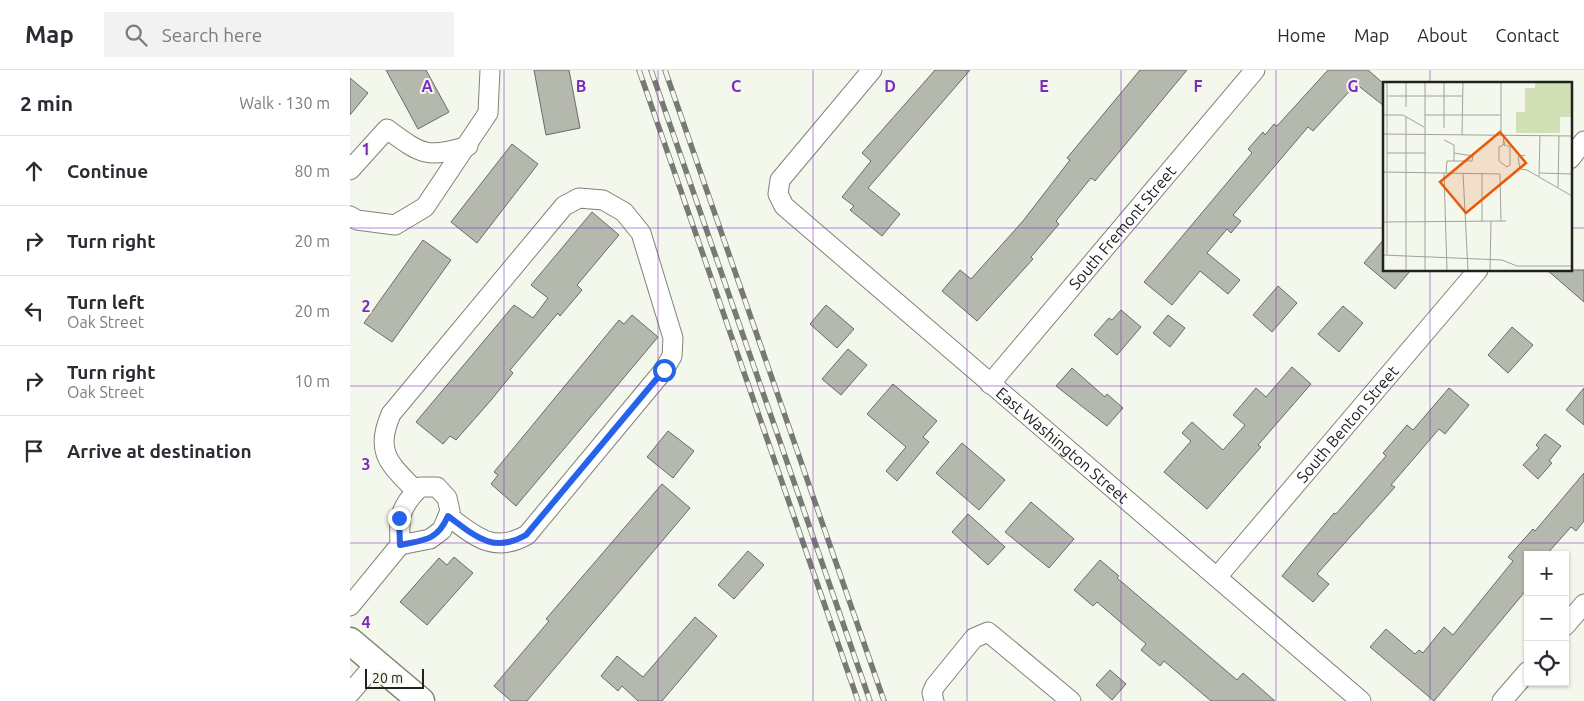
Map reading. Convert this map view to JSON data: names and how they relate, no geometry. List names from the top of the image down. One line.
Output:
{"streets":{"street":["South Fremont Street","South Benton Street","East Washington Street"]},"crossings":[["South Fremont Street","East Washington Street"],["South Benton Street","East Washington Street"]],"scale_bar":"20 m","page":{"header":"Map","search":"Search here","nav":["Home","Map","About","Contact"],"heading":["2 min","Walk · 130 m"],"list":[["Continue","80 m"],["Turn right","20 m"],["Turn left","Oak Street","20 m"],["Turn right","Oak Street","10 m"],"Arrive at destination"],"map_buttons":["+","−"],"scale":"20 m"},"grid":{"columns":["A","B","C","D","E","F","G"],"rows":["1","2","3","4"]}}
